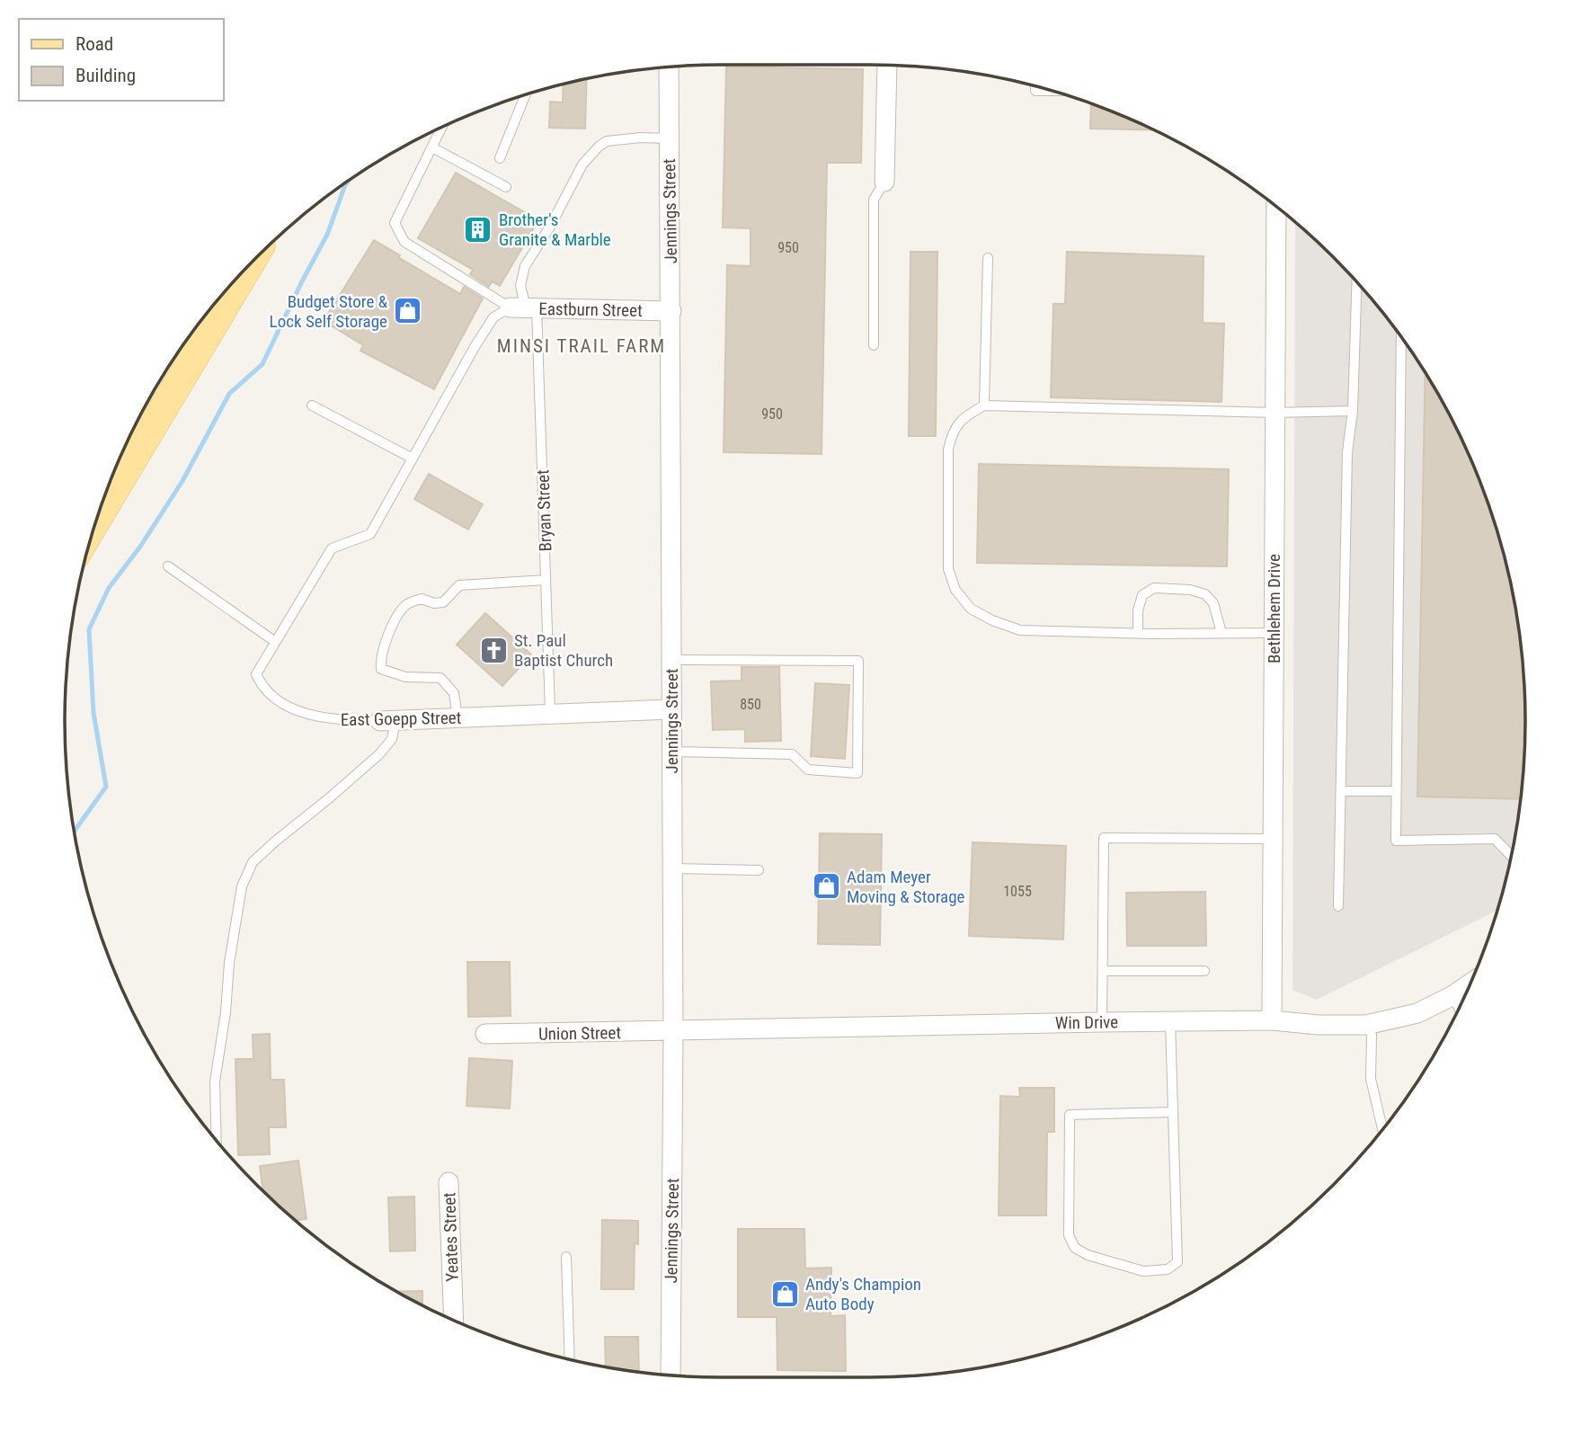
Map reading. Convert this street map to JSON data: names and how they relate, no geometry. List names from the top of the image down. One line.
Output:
{"streets":{"street":["Jennings Street","Eastburn Street","Bethlehem Drive","East Goepp Street","Win Drive","Union Street","Yeates Street"],"lane":["Bryan Street"]},"crossings":[["Jennings Street","Eastburn Street"],["Jennings Street","Bryan Street"],["Jennings Street","East Goepp Street"],["Jennings Street","Win Drive"],["Jennings Street","Union Street"],["Eastburn Street","Bryan Street"],["Bryan Street","East Goepp Street"],["Bethlehem Drive","Win Drive"],["Win Drive","Union Street"]],"districts":["MINSI TRAIL FARM"],"places":{"building":["Brother's Granite & Marble"],"shop":["Budget Store & Lock Self Storage","Adam Meyer Moving & Storage","Andy's Champion Auto Body"],"church":["St. Paul Baptist Church"]},"house_numbers":["950","950","850","1055"],"legend":["Road","Building"]}
